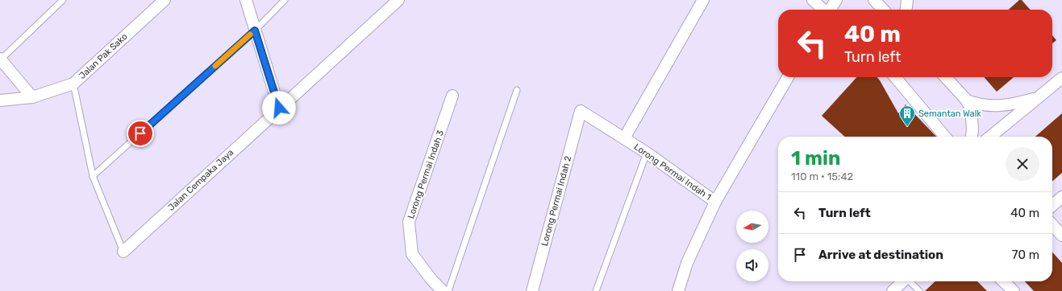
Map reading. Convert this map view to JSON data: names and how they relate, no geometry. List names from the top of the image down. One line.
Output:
{"streets":{"street":["Jalan Pak Sako","Lorong Permai Indah 1","Lorong Permai Indah 3","Jalan Cempaka Jaya","Lorong Permai Indah 2"]},"crossings":[["Lorong Permai Indah 1","Lorong Permai Indah 2"]],"places":{"building":["Semantan Walk"]},"north":"left","page":{"turn":["40 m","Turn left"],"heading":["1 min","110 m · 15:42"],"list":[{"name":"Turn left","value":"40 m"},{"name":"Arrive at destination","value":"70 m"}]}}
